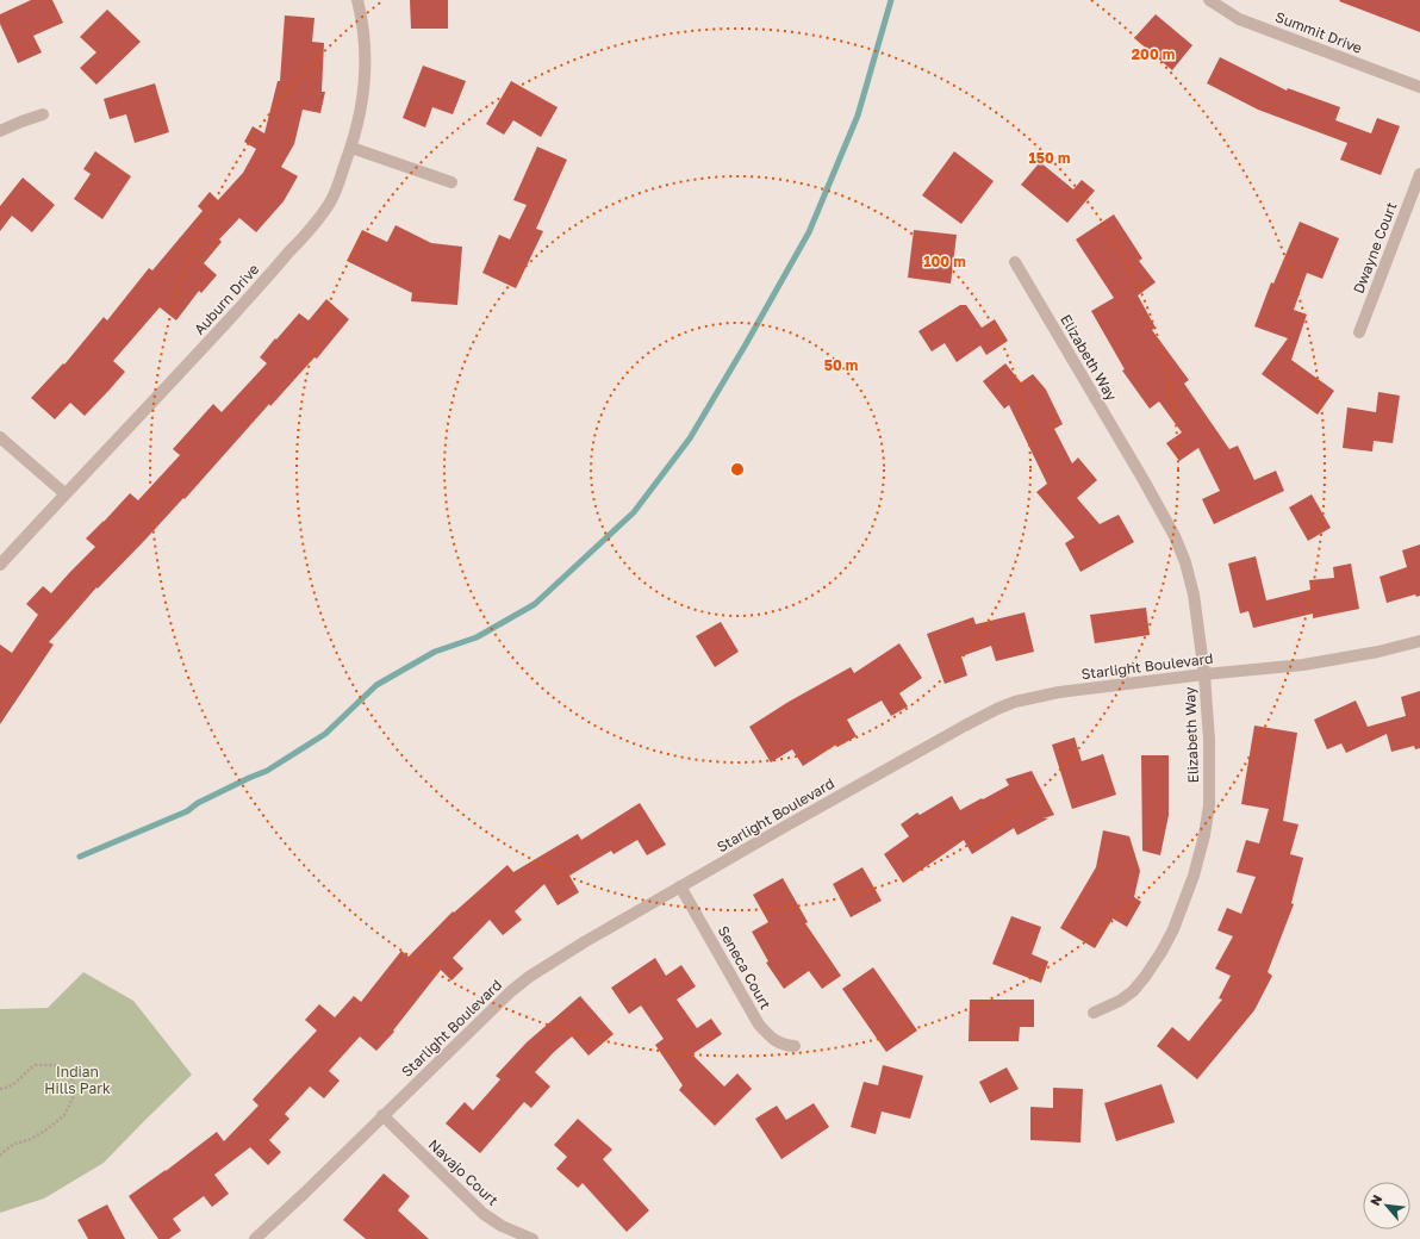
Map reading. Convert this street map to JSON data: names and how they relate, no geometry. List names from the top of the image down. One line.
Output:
{"streets":{"street":["Summit Drive","Dwayne Court","Auburn Drive","Elizabeth Way","Starlight Boulevard","Seneca Court","Navajo Court"]},"crossings":[["Elizabeth Way","Starlight Boulevard"],["Starlight Boulevard","Seneca Court"],["Starlight Boulevard","Navajo Court"]],"parks":["Indian Hills Park"],"north":"top left","rings":["200 m","150 m","100 m","50 m"]}
